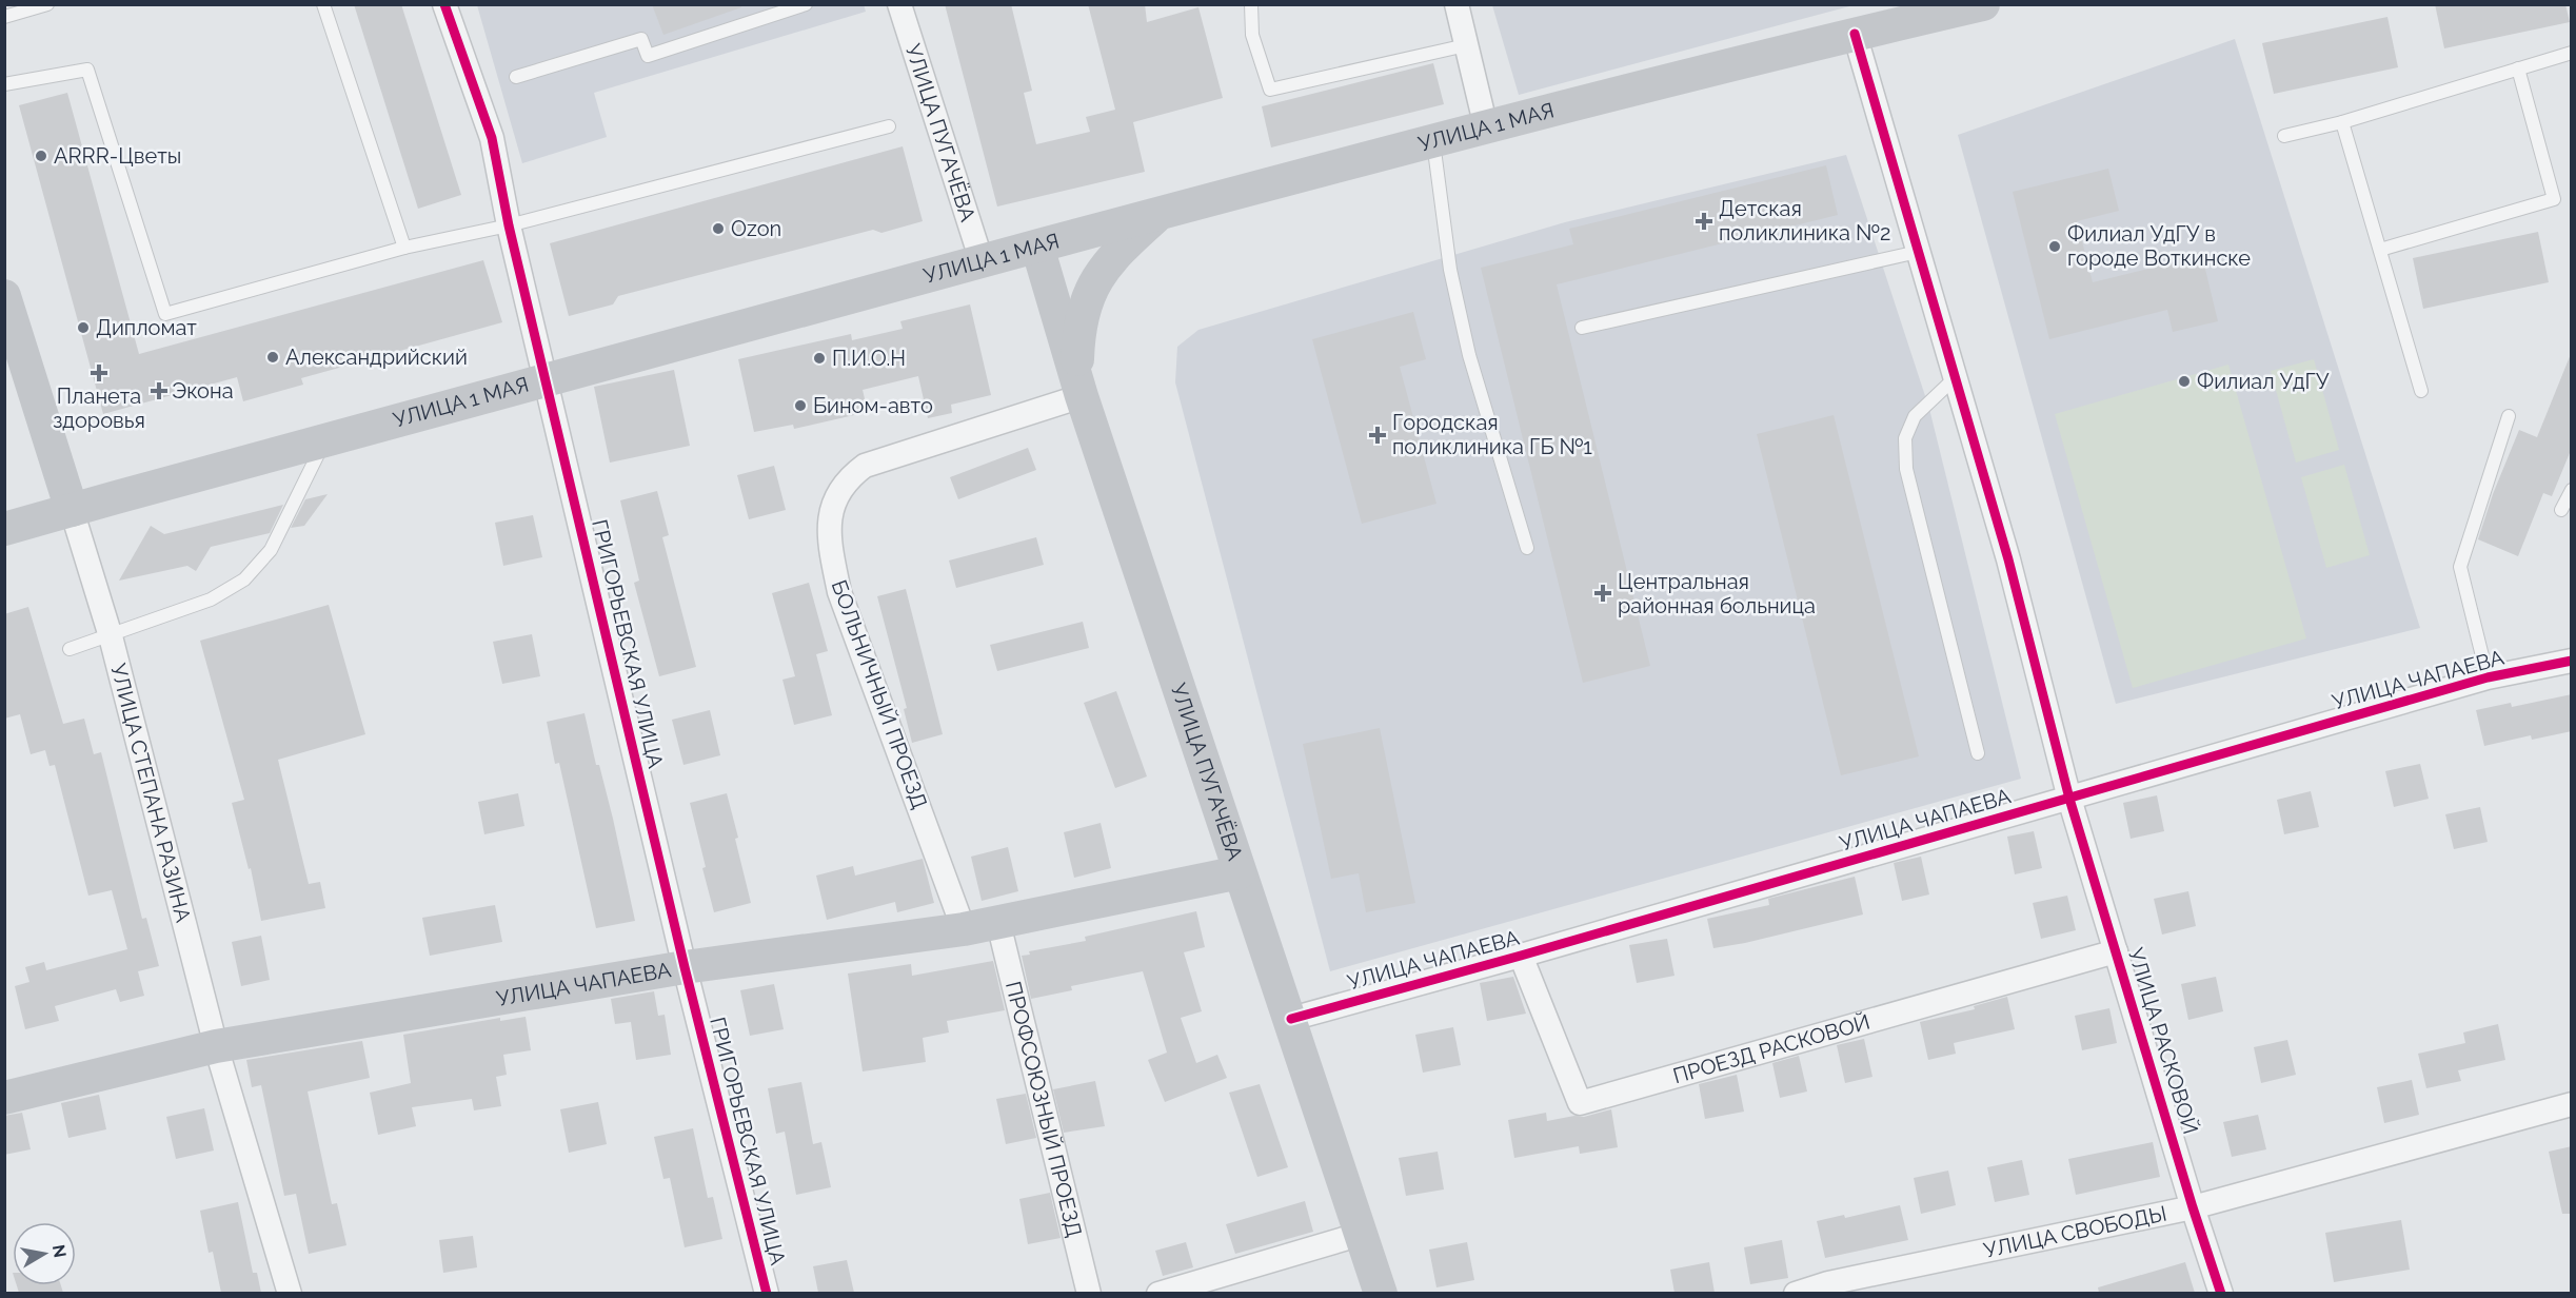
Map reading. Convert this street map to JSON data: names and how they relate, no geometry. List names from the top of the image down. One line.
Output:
{"streets":{"main road":["УЛИЦА 1 МАЯ","УЛИЦА ПУГАЧЁВА","УЛИЦА ЧАПАЕВА","УЛИЦА СТЕПАНА РАЗИНА"],"street":["ГРИГОРЬЕВСКАЯ УЛИЦА","БОЛЬНИЧНЫЙ ПРОЕЗД","УЛИЦА РАСКОВОЙ","ПРОЕЗД РАСКОВОЙ","ПРОФСОЮЗНЫЙ ПРОЕЗД","УЛИЦА СВОБОДЫ"]},"crossings":[["УЛИЦА 1 МАЯ","УЛИЦА ПУГАЧЁВА"],["УЛИЦА 1 МАЯ","ГРИГОРЬЕВСКАЯ УЛИЦА"],["УЛИЦА 1 МАЯ","УЛИЦА СТЕПАНА РАЗИНА"],["УЛИЦА 1 МАЯ","УЛИЦА РАСКОВОЙ"],["УЛИЦА ПУГАЧЁВА","УЛИЦА ЧАПАЕВА"],["УЛИЦА ПУГАЧЁВА","БОЛЬНИЧНЫЙ ПРОЕЗД"],["ГРИГОРЬЕВСКАЯ УЛИЦА","УЛИЦА ЧАПАЕВА"],["УЛИЦА ЧАПАЕВА","БОЛЬНИЧНЫЙ ПРОЕЗД"],["УЛИЦА ЧАПАЕВА","УЛИЦА СТЕПАНА РАЗИНА"],["УЛИЦА ЧАПАЕВА","УЛИЦА РАСКОВОЙ"],["УЛИЦА ЧАПАЕВА","ПРОЕЗД РАСКОВОЙ"],["УЛИЦА ЧАПАЕВА","ПРОФСОЮЗНЫЙ ПРОЕЗД"],["УЛИЦА РАСКОВОЙ","ПРОЕЗД РАСКОВОЙ"],["УЛИЦА РАСКОВОЙ","УЛИЦА СВОБОДЫ"]],"places":{"other":["ARRR-Цветы","Ozon","Филиал УдГУ в городе Воткинске","Дипломат","Александрийский","П.И.О.Н","Филиал УдГУ","Бином-авто"],"health":["Детская поликлиника №2","Планета здоровья","Экона","Городская поликлиника ГБ №1","Центральная районная больница"]},"north":"right"}
